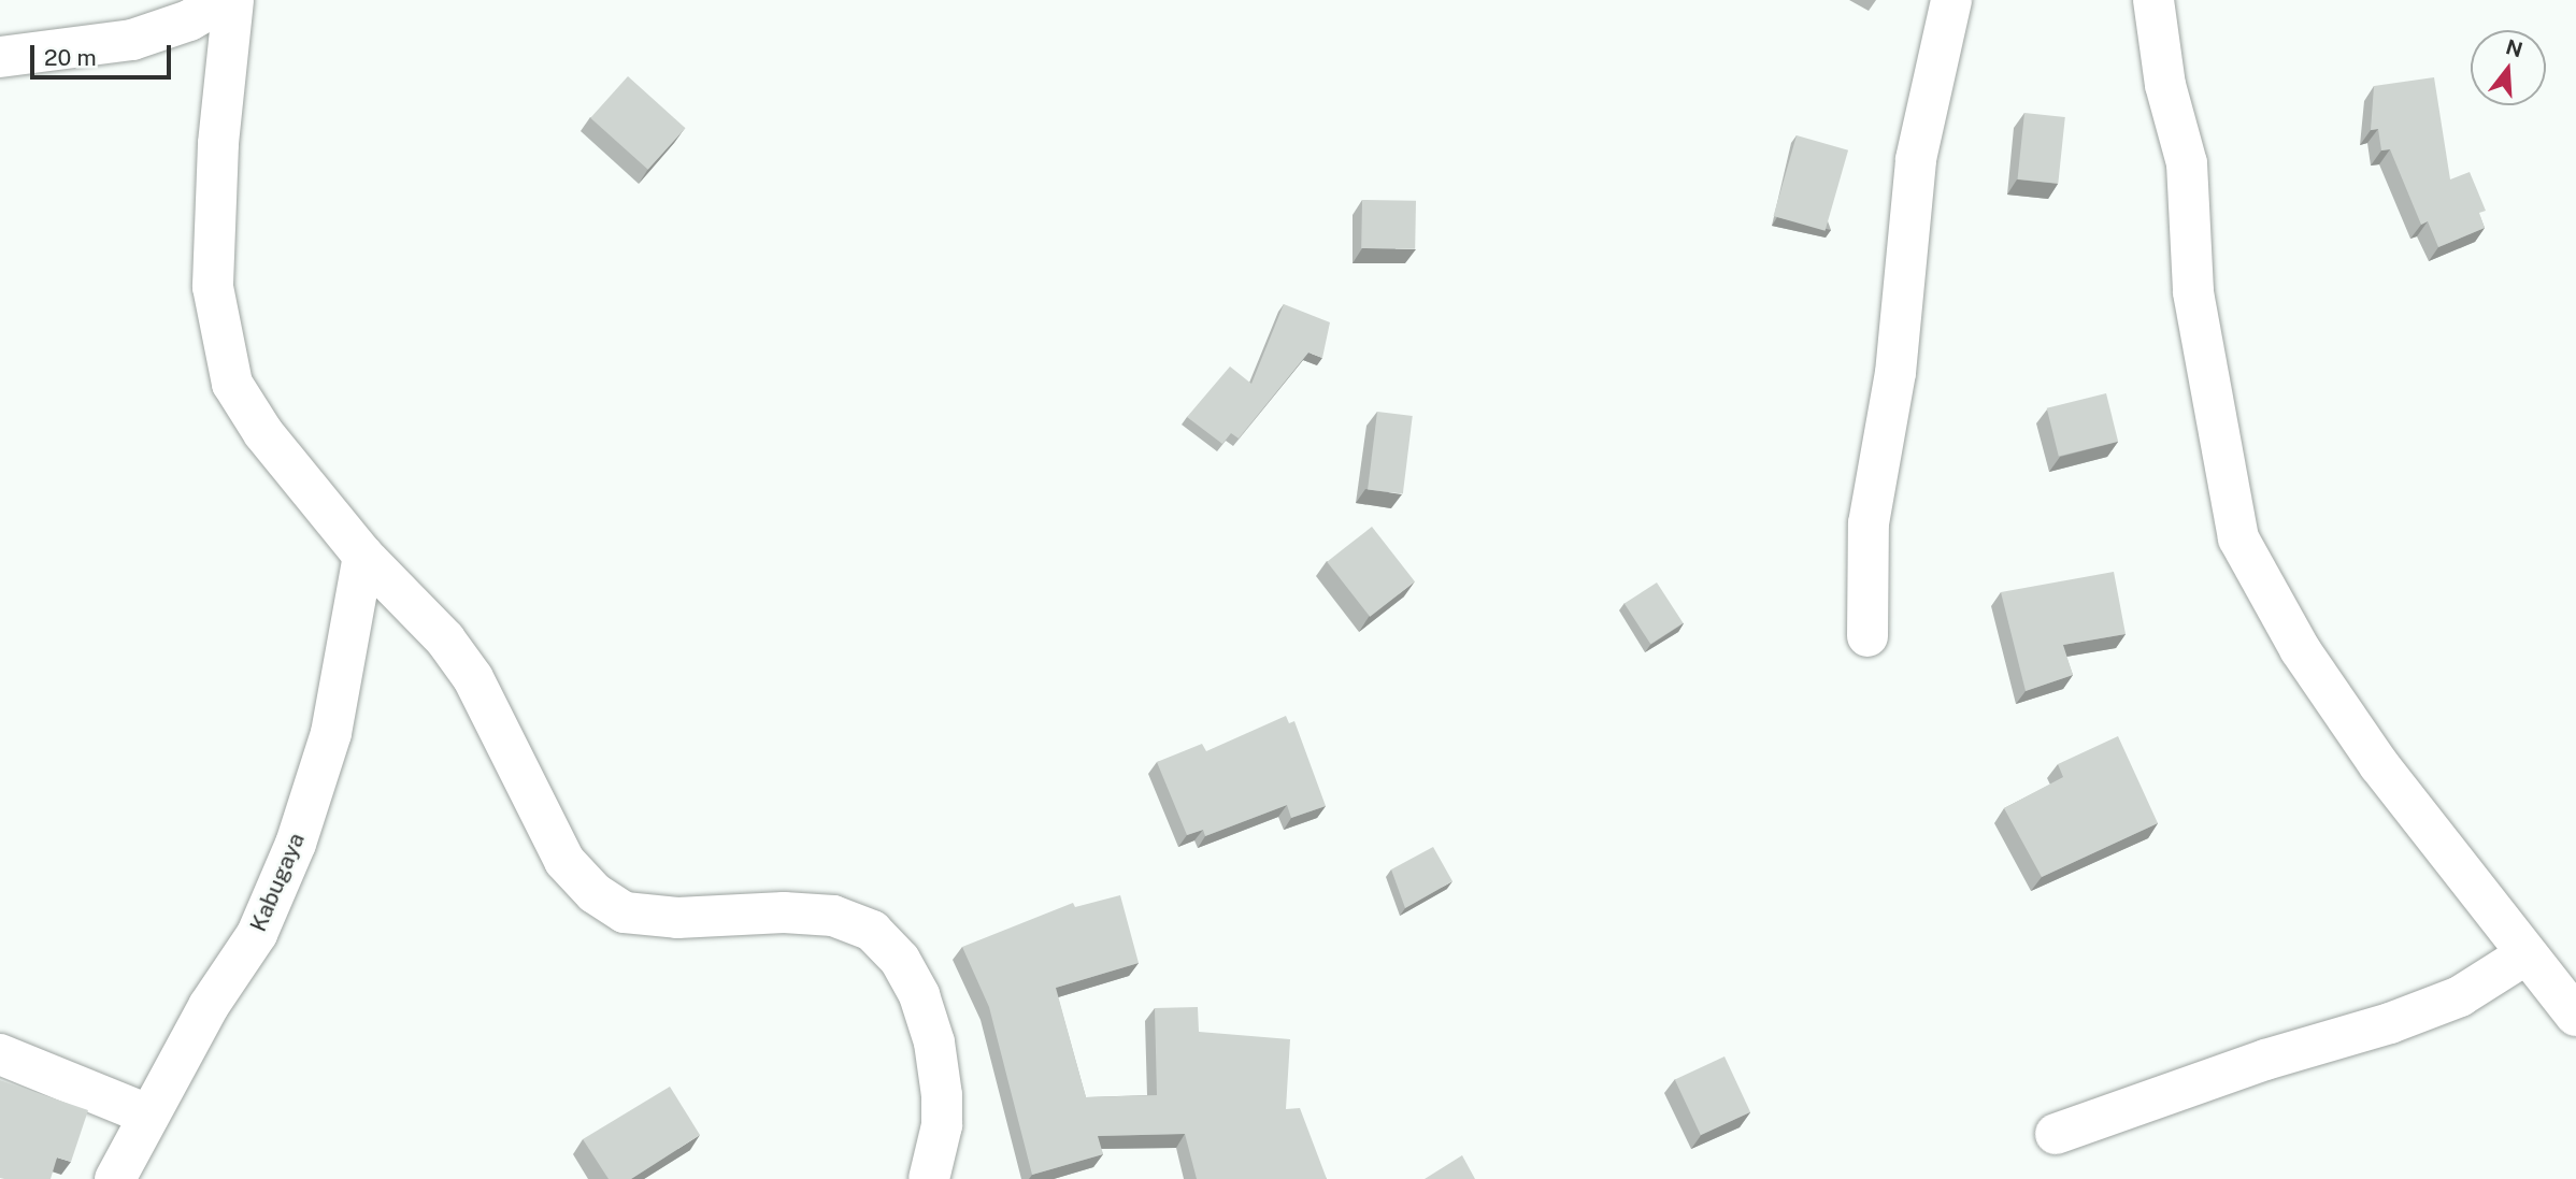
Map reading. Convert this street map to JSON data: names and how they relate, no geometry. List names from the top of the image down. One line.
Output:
{"streets":{"street":["Kabugaya"]},"scale_bar":"20 m","north":"top"}
